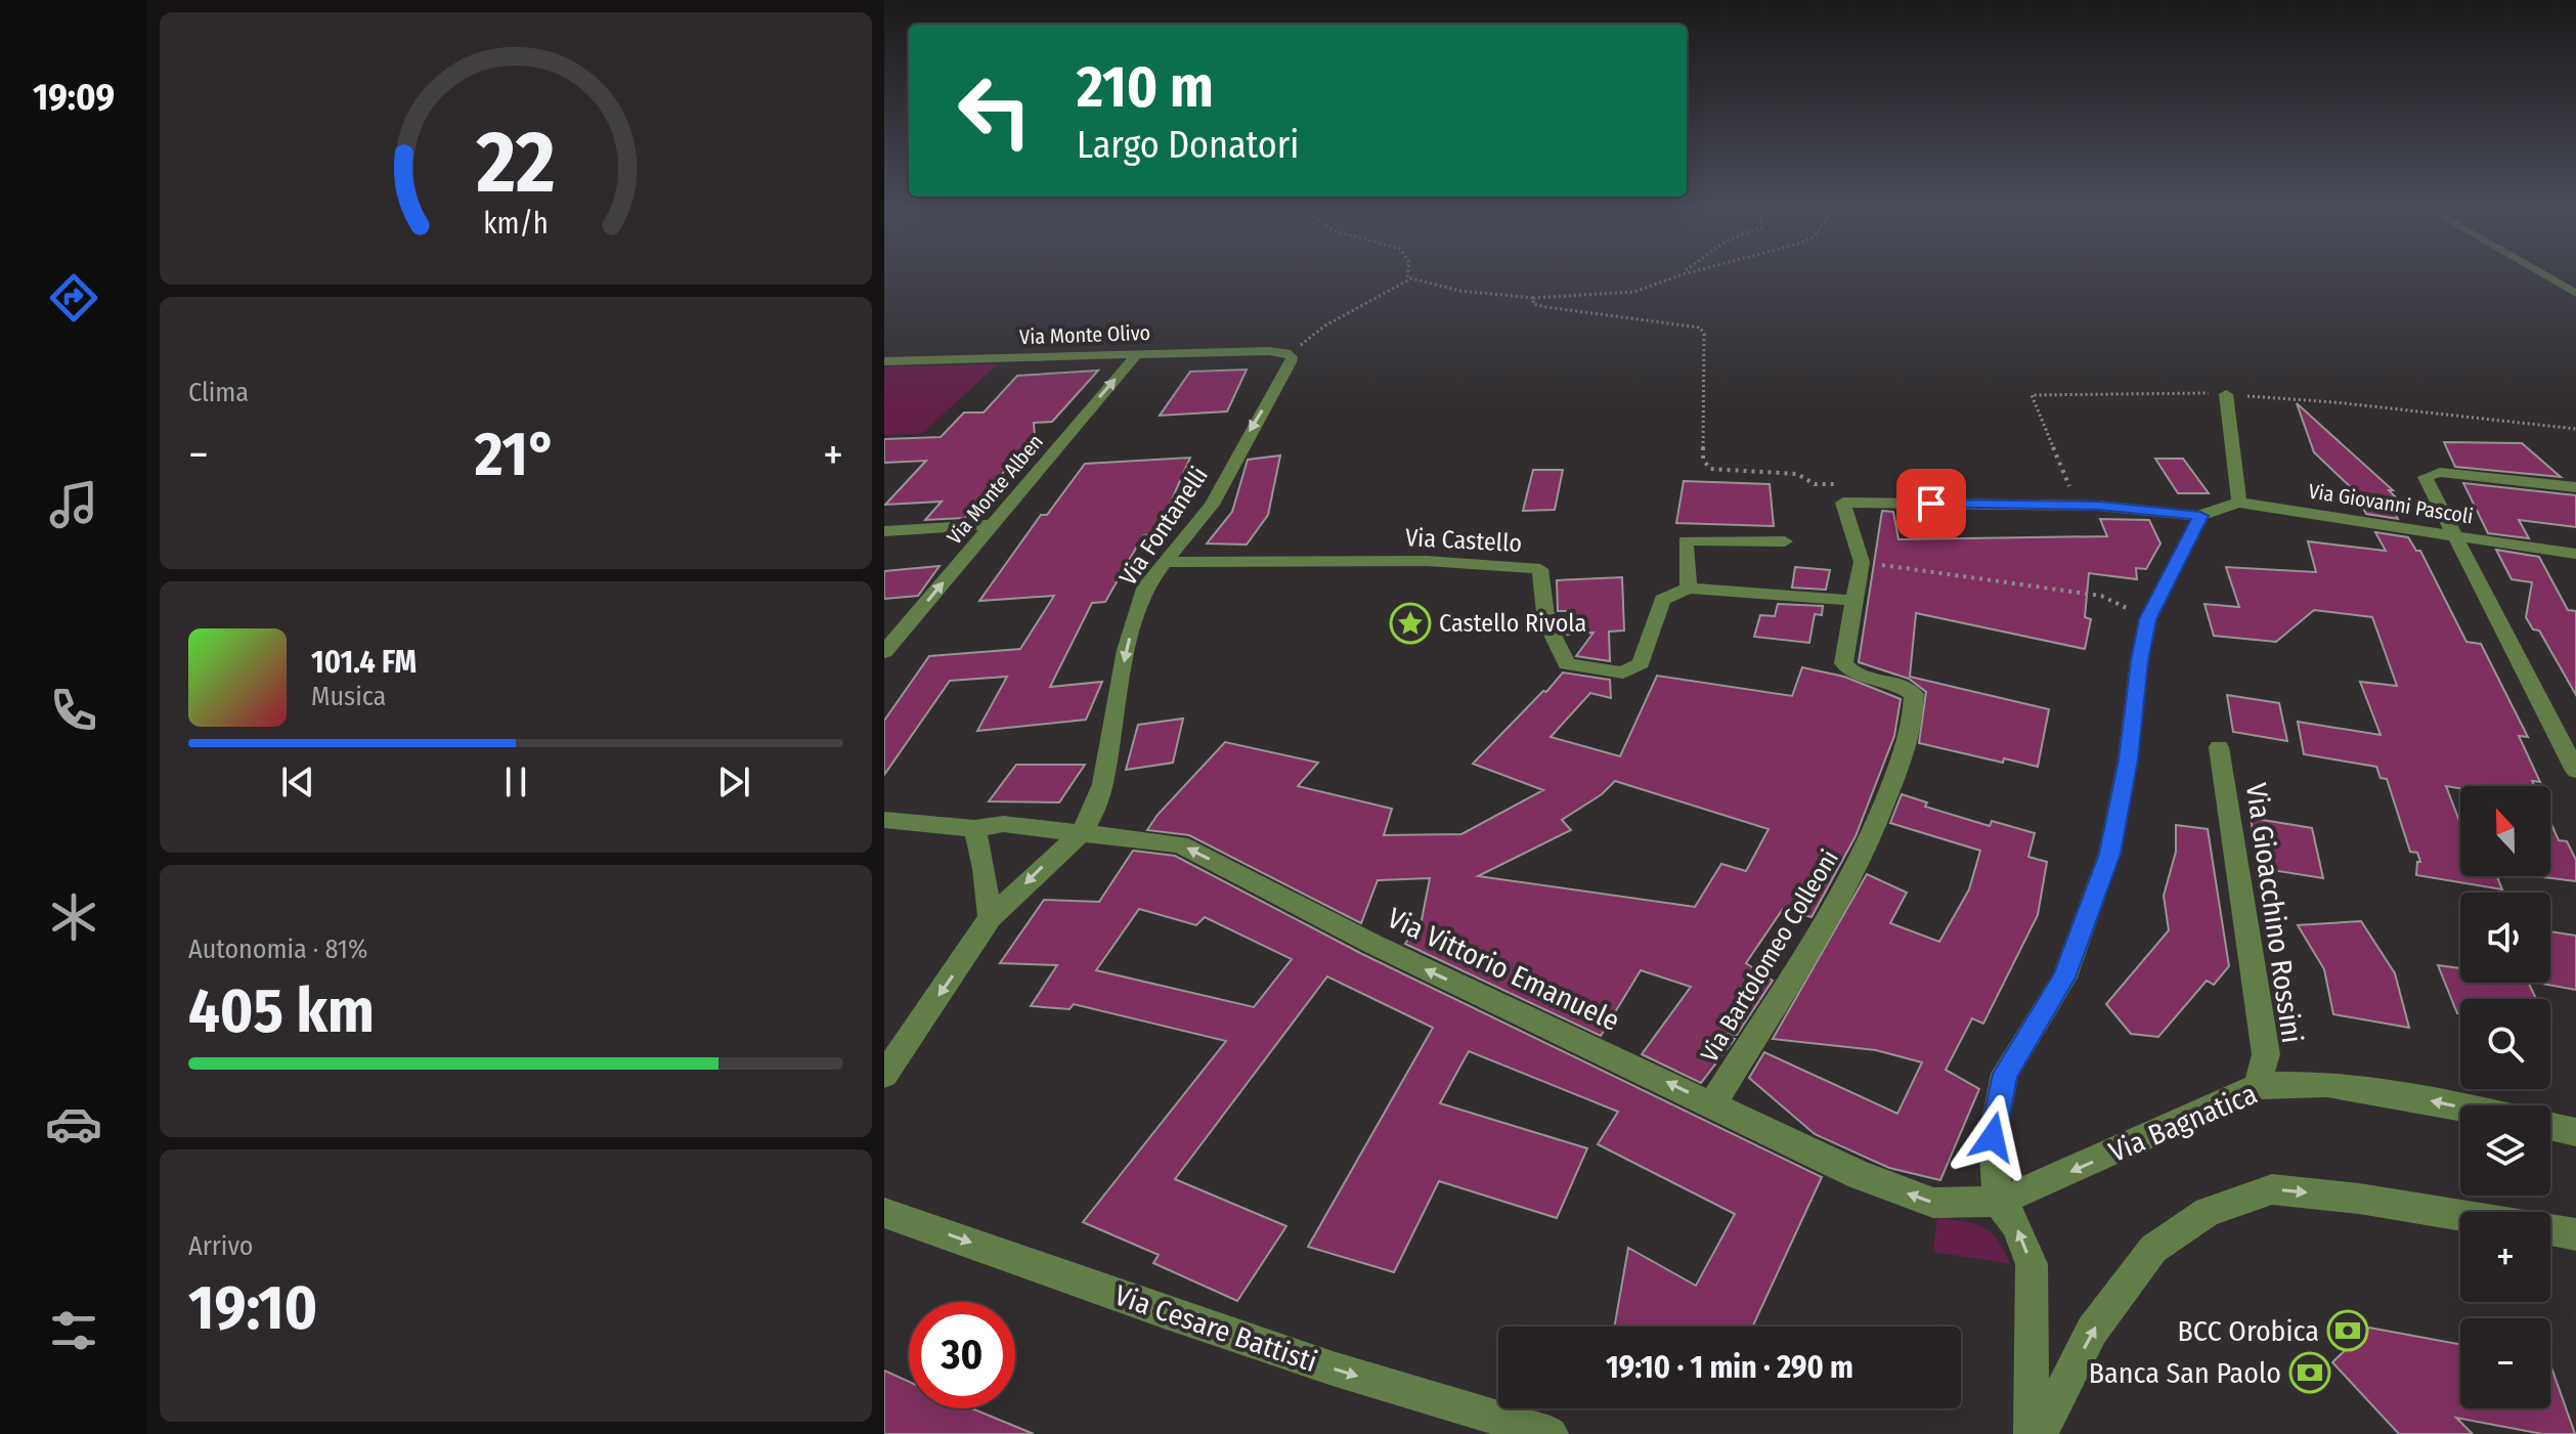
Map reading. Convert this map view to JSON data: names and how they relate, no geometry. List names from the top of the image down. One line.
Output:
{"streets":{"street":["Via Monte Olivo","Via Monte Alben","Via Giovanni Pascoli","Via Fontanelli","Via Castello","Via Gioacchino Rossini","Via Bartolomeo Colleoni","Via Vittorio Emanuele","Via Bagnatica","Via Cesare Battisti"]},"crossings":[["Via Monte Olivo","Via Monte Alben"],["Via Monte Olivo","Via Fontanelli"],["Via Fontanelli","Via Castello"],["Via Fontanelli","Via Vittorio Emanuele"],["Via Gioacchino Rossini","Via Bagnatica"],["Via Bartolomeo Colleoni","Via Vittorio Emanuele"],["Via Vittorio Emanuele","Via Bagnatica"]],"one_way":["Via Monte Alben","Via Fontanelli","Via Vittorio Emanuele","Via Bagnatica","Via Cesare Battisti"],"places":{"place":["Castello Rivola"],"bank":["BCC Orobica","Banca San Paolo"]},"north":"top","page":{"tabs":"19:09","turn":["210 m","Largo Donatori"],"tile":["Clima",["Autonomia · 81%","405 km"],["Arrivo","19:10"]],"heat":["−","21°","+"],"song":["101.4 FM","Musica"],"map_buttons":["+","−"],"limit":"30","trip":"19:10 · 1 min · 290 m","gauge":["22","km/h"]}}
